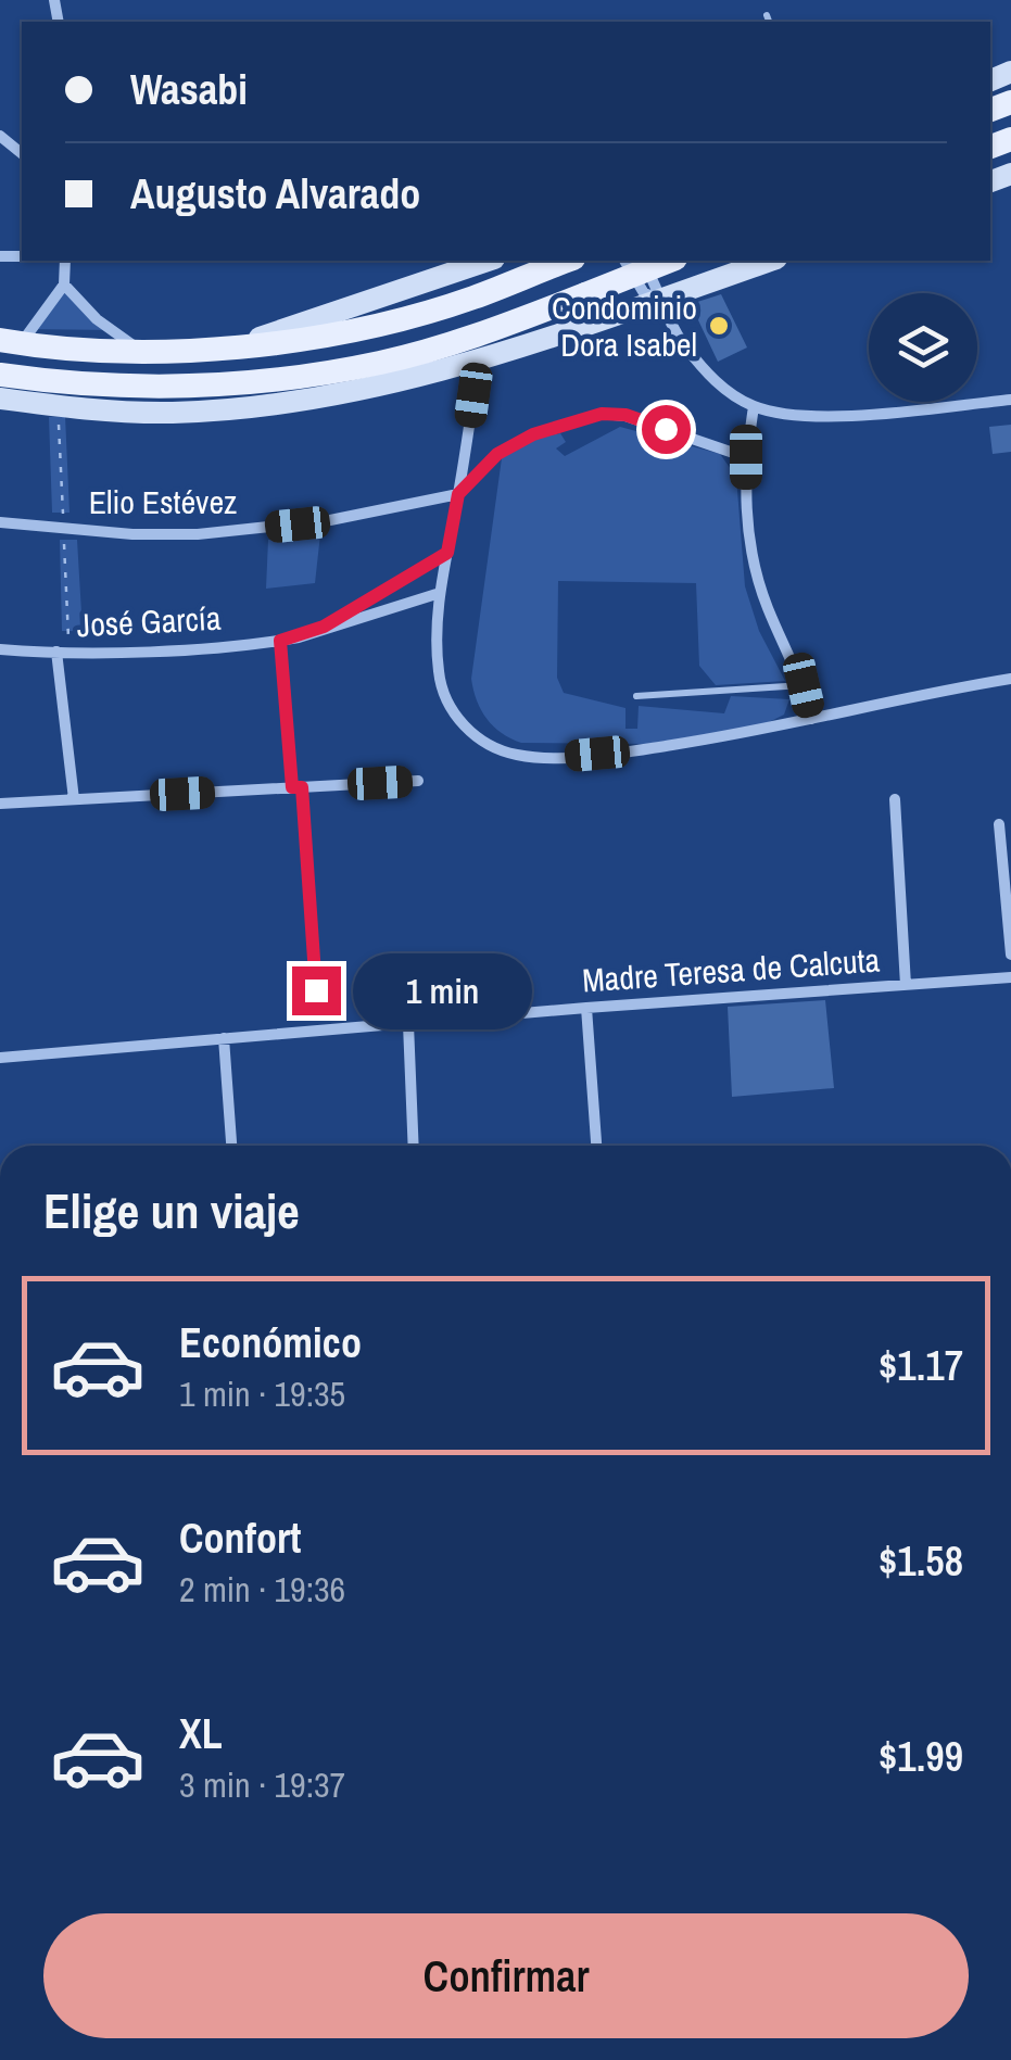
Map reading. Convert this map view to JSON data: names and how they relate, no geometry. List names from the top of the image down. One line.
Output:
{"streets":{"street":["Elio Estévez","José García","Madre Teresa de Calcuta"]},"crossings":[["Elio Estévez","José García"]],"places":["Condominio Dora Isabel"],"page":{"banner":["Wasabi","Augusto Alvarado"],"bubble":"1 min","heading":"Elige un viaje","list":[{"name":"Económico","note":"1 min · 19:35","value":"$1.17"},{"name":"Confort","note":"2 min · 19:36","value":"$1.58"},{"name":"XL","note":"3 min · 19:37","value":"$1.99"}],"buttons":"Confirmar"}}
